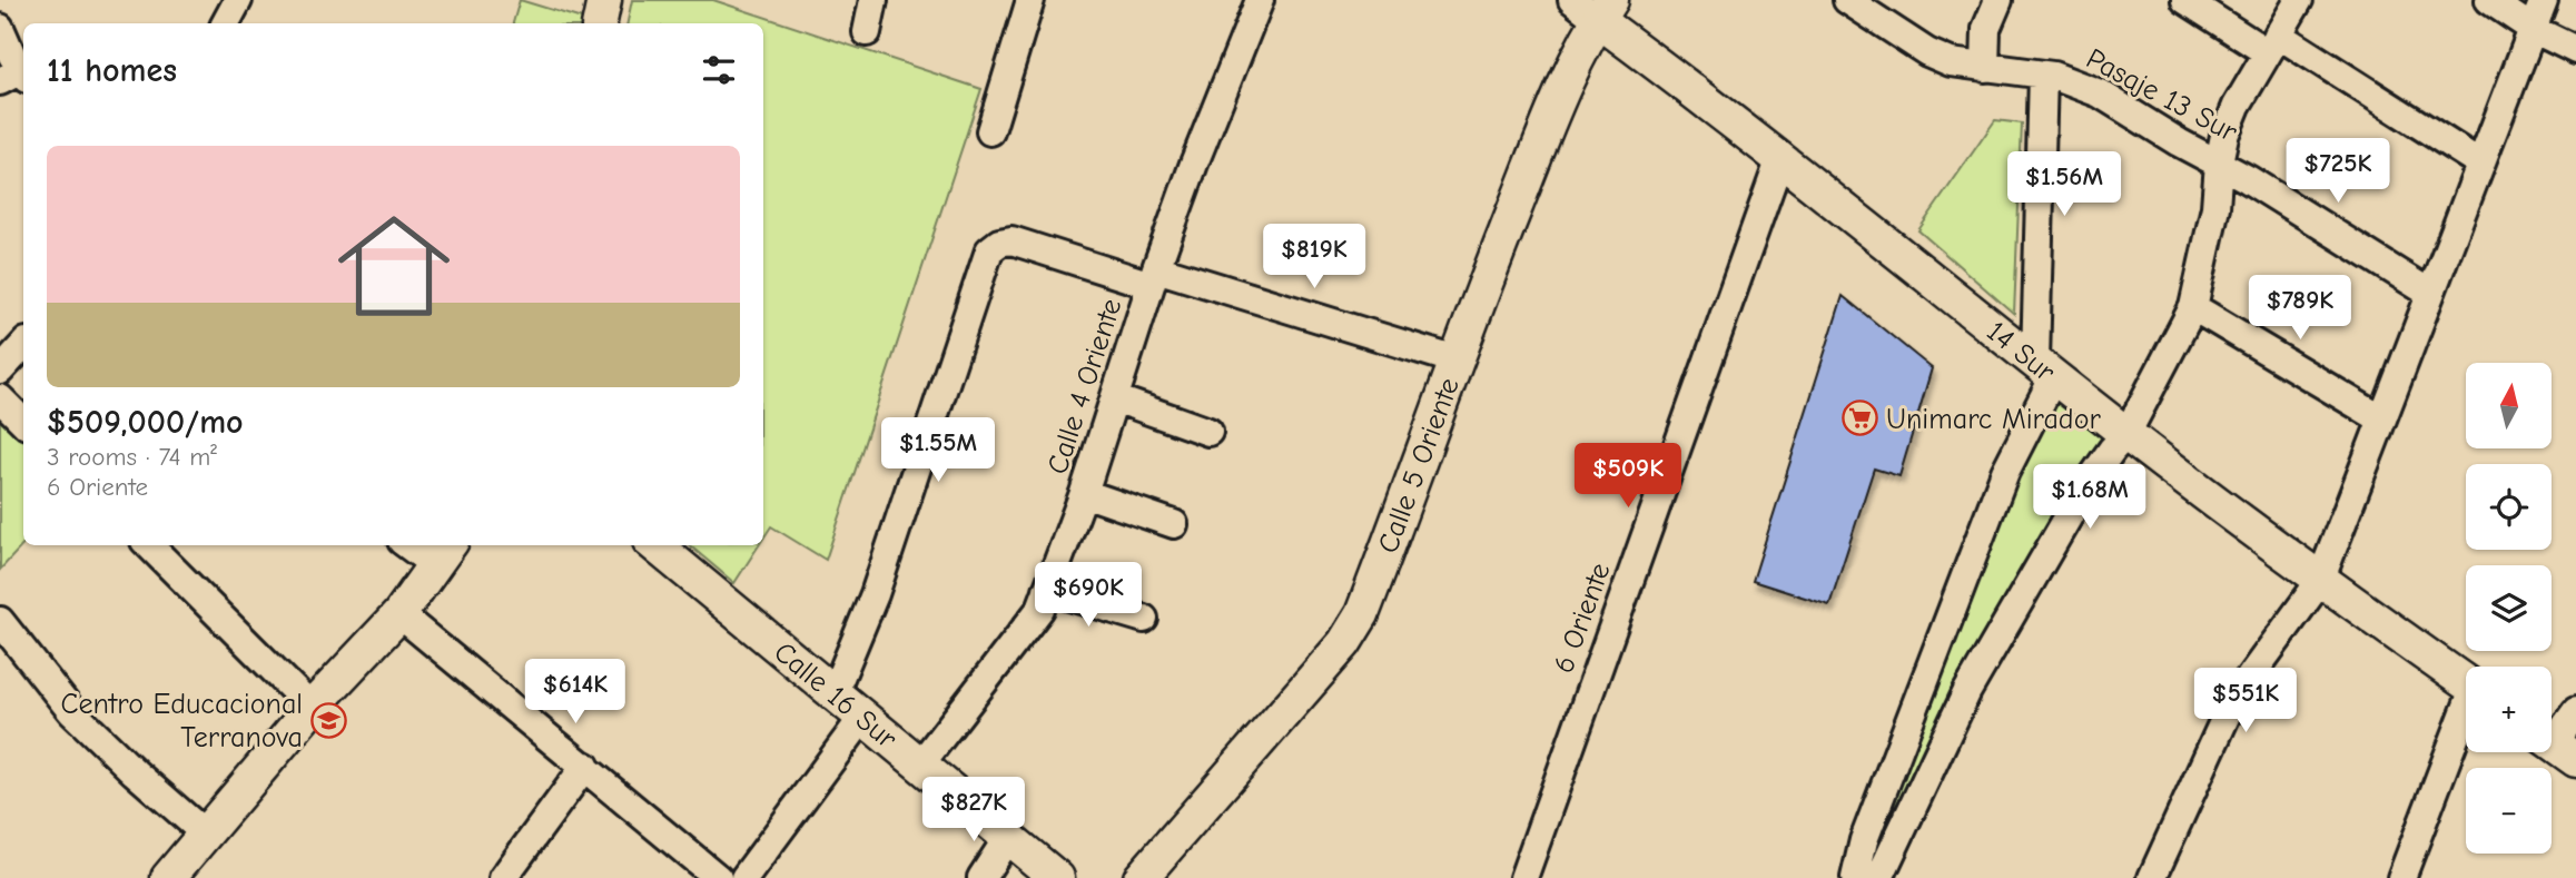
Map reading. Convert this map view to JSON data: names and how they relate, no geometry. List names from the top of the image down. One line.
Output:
{"streets":{"main road":["14 Sur","Calle 5 Oriente","Calle 16 Sur"],"street":["Pasaje 13 Sur","Calle 4 Oriente","6 Oriente"]},"crossings":[["14 Sur","Calle 5 Oriente"],["14 Sur","6 Oriente"],["Calle 4 Oriente","Calle 16 Sur"]],"places":{"supermarket":["Unimarc Mirador"],"school or university":["Centro Educacional Terranova"]},"north":"top","page":{"heading":"11 homes","list":[{"name":"$509,000/mo","note":"3 rooms · 74 m² · 6 Oriente"}],"price":["$725K","$1.56M","$819K","$789K","$1.55M","$509K","$1.68M","$690K","$614K","$551K","$827K"],"map_buttons":["+","−"]}}
